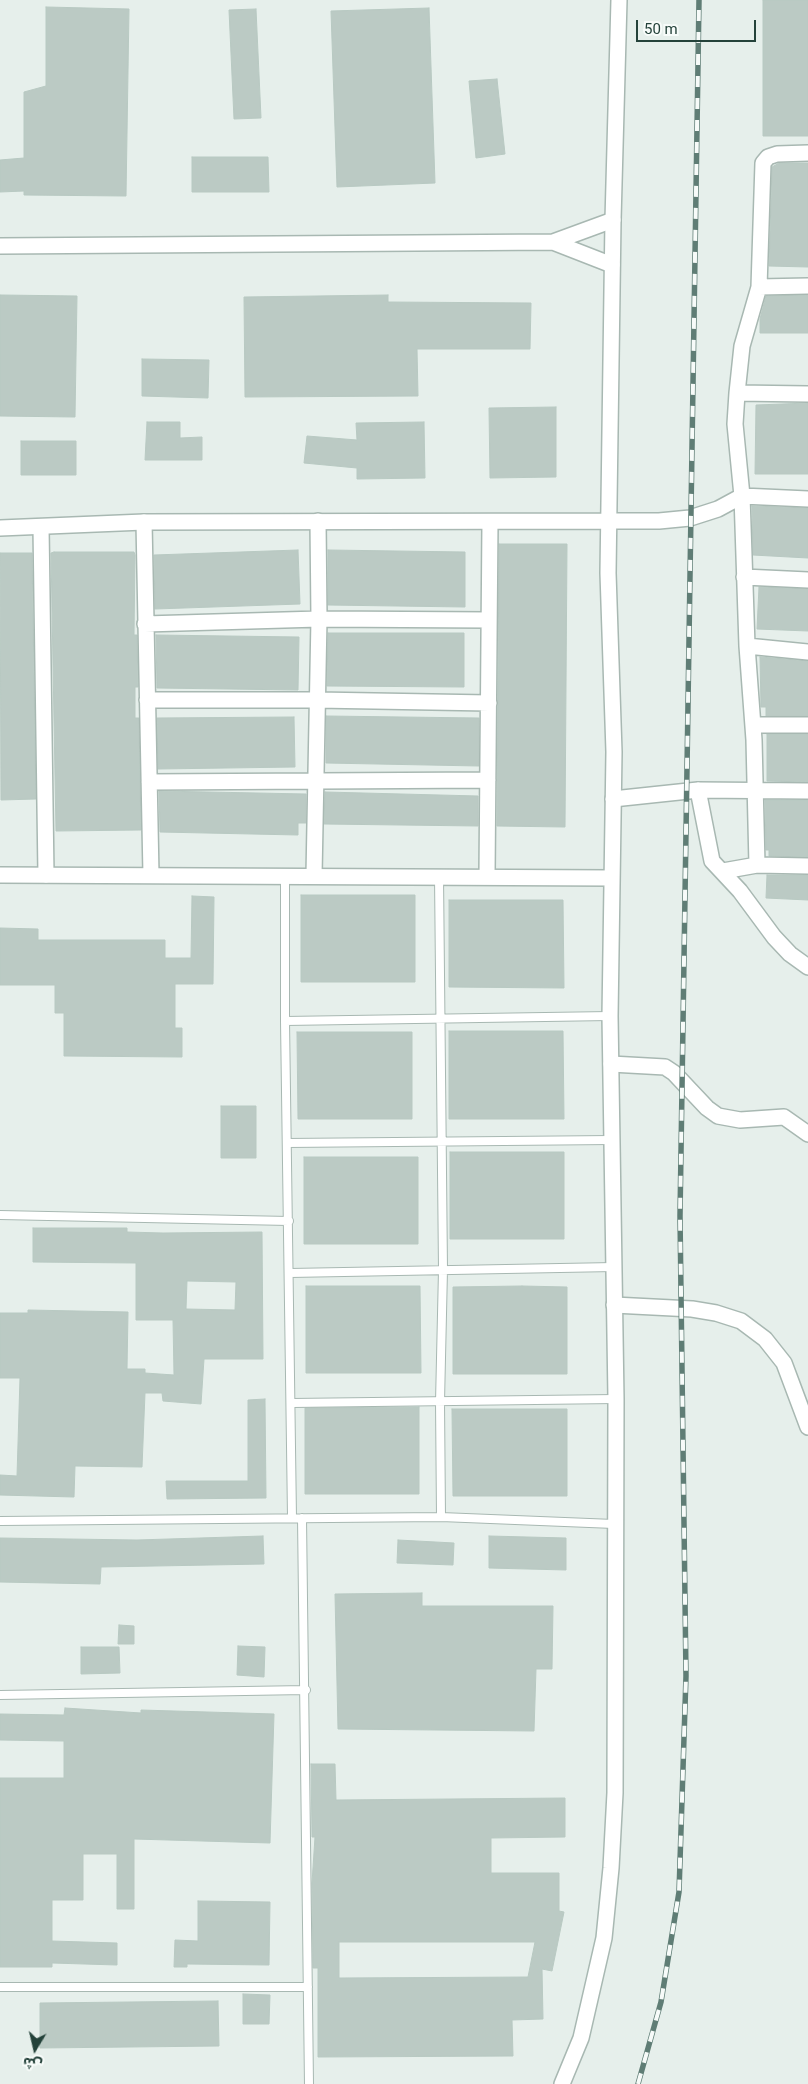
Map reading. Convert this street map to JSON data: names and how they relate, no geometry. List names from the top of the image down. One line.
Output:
{"scale_bar":"50 m","north":"bottom"}
